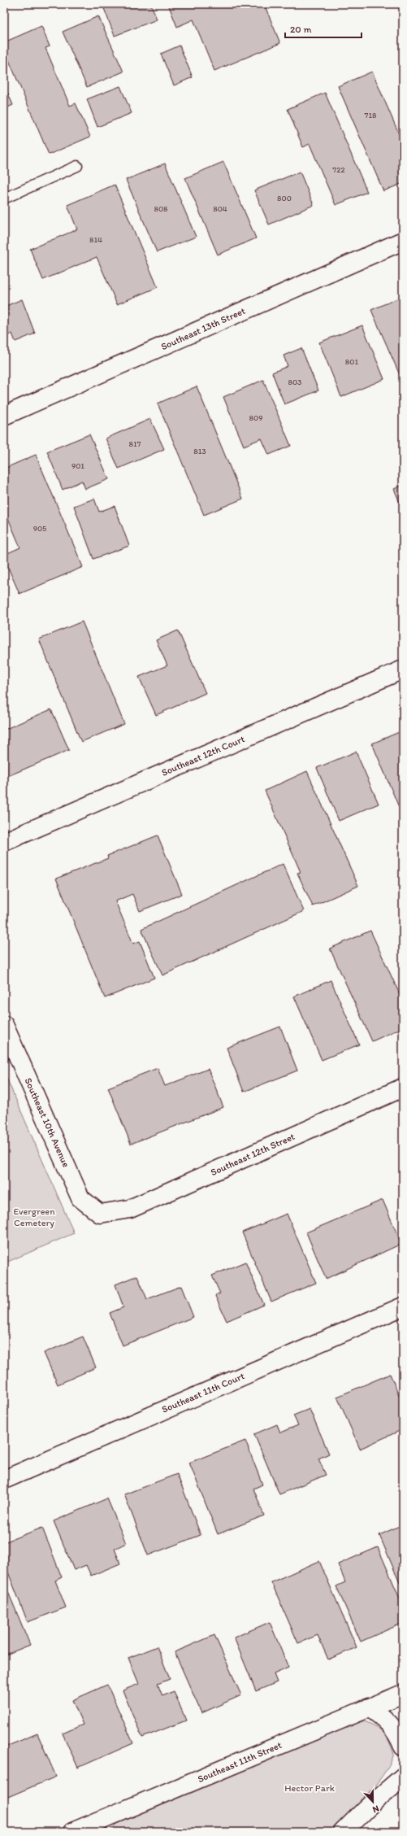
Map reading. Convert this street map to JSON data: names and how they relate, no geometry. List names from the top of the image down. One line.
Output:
{"streets":{"street":["Southeast 13th Street","Southeast 12th Court","Southeast 10th Avenue","Southeast 12th Street","Southeast 11th Court","Southeast 11th Street"]},"crossings":[["Southeast 10th Avenue","Southeast 12th Street"]],"parks":["Evergreen Cemetery","Hector Park"],"house_numbers":["718","722","800","808","804","814","801","803","809","817","813","901","905"],"scale_bar":"20 m","north":"bottom"}
